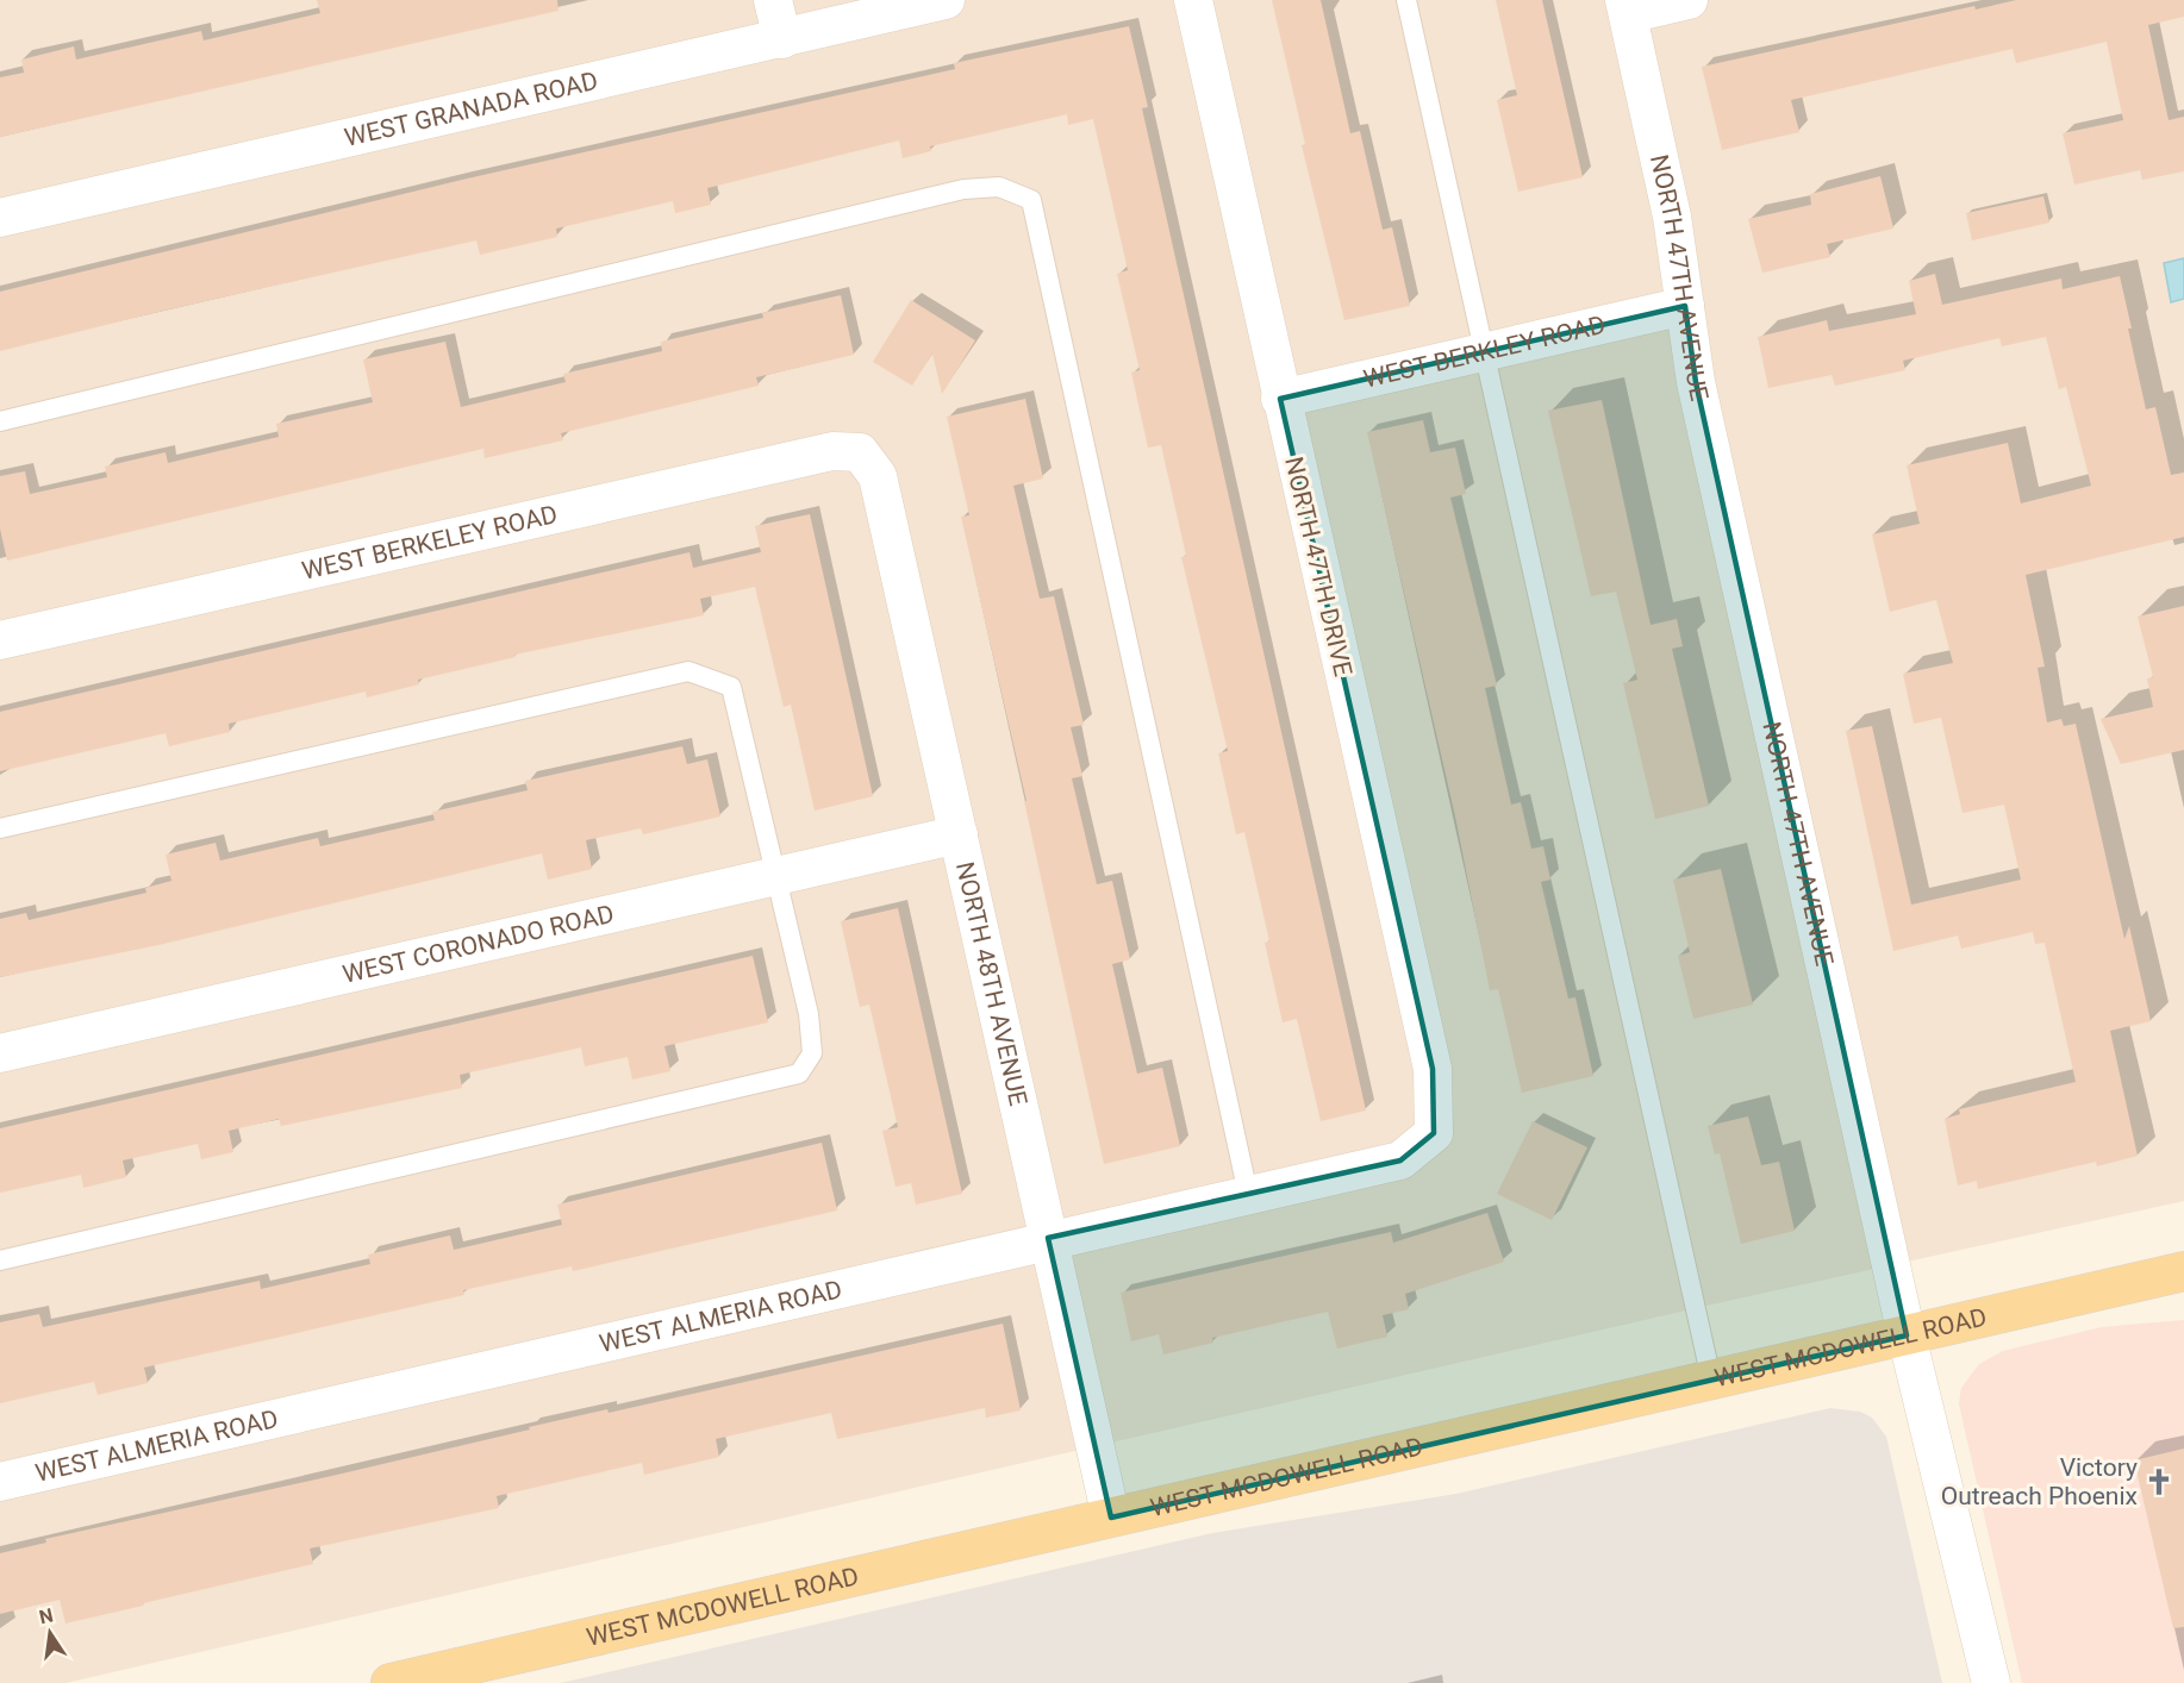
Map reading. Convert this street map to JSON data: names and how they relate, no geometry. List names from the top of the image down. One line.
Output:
{"streets":{"main road":["WEST MCDOWELL ROAD"],"street":["WEST GRANADA ROAD","NORTH 47TH AVENUE","WEST BERKLEY ROAD","WEST BERKELEY ROAD","NORTH 47TH DRIVE","WEST CORONADO ROAD","NORTH 48TH AVENUE","WEST ALMERIA ROAD"]},"crossings":[["NORTH 47TH AVENUE","WEST BERKLEY ROAD"],["NORTH 47TH AVENUE","WEST MCDOWELL ROAD"],["WEST BERKLEY ROAD","NORTH 47TH DRIVE"],["WEST BERKELEY ROAD","NORTH 48TH AVENUE"],["NORTH 47TH DRIVE","WEST ALMERIA ROAD"],["WEST CORONADO ROAD","NORTH 48TH AVENUE"],["NORTH 48TH AVENUE","WEST ALMERIA ROAD"],["NORTH 48TH AVENUE","WEST MCDOWELL ROAD"]],"places":{"church":["Victory Outreach Phoenix"]},"north":"top"}
